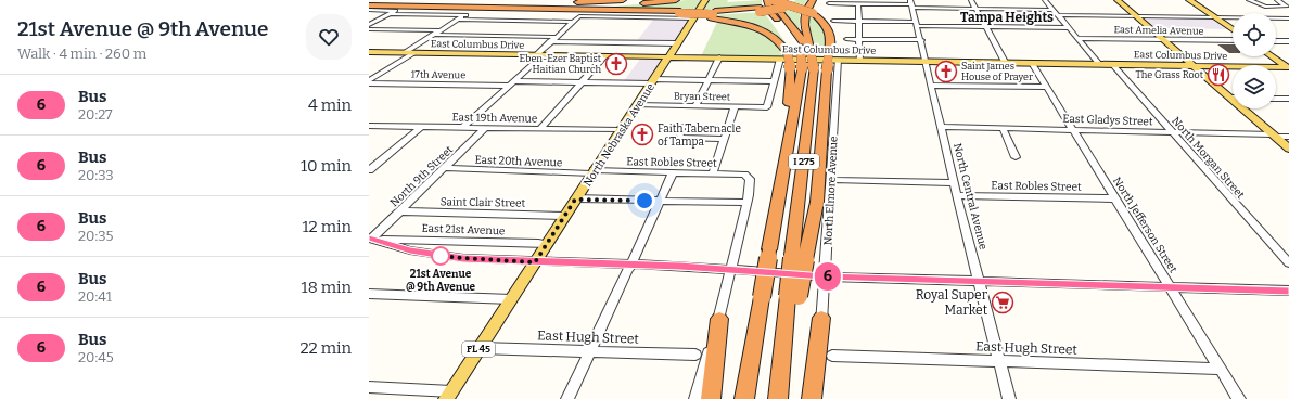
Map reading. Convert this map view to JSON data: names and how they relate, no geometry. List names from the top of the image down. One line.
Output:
{"streets":{"highway":["I 275"],"main road":["East Columbus Drive","North Nebraska Avenue","FL 45"],"street":["East Amelia Avenue","17th Avenue","Bryan Street","East 19th Avenue","East Gladys Street","North Morgan Street","East 20th Avenue","East Robles Street","North 9th Street","North Elmore Avenue","North Central Avenue","Saint Clair Street","North Jefferson Street","East 21st Avenue","East Hugh Street"]},"crossings":[["East Columbus Drive","North Nebraska Avenue"],["East Columbus Drive","North Morgan Street"],["East Columbus Drive","North Elmore Avenue"],["East Columbus Drive","North Central Avenue"],["East Columbus Drive","North Jefferson Street"],["17th Avenue","Bryan Street"],["17th Avenue","North Nebraska Avenue"],["Bryan Street","North Nebraska Avenue"],["East 19th Avenue","North Nebraska Avenue"],["East 19th Avenue","North 9th Street"],["East Gladys Street","North Morgan Street"],["East Gladys Street","North Central Avenue"],["East Gladys Street","North Jefferson Street"],["North Nebraska Avenue","East 20th Avenue"],["North Nebraska Avenue","East Robles Street"],["North Nebraska Avenue","Saint Clair Street"],["North Nebraska Avenue","East 21st Avenue"],["North Nebraska Avenue","East Hugh Street"],["East 20th Avenue","East Robles Street"],["East 20th Avenue","North 9th Street"],["East Robles Street","North Central Avenue"],["East Robles Street","North Jefferson Street"],["North 9th Street","Saint Clair Street"],["North 9th Street","East 21st Avenue"],["North Central Avenue","East Hugh Street"],["North Jefferson Street","East Hugh Street"]],"districts":["Tampa Heights"],"places":{"church":["Eben-Ezer Baptist Haitian Church","Saint James House of Prayer","Faith Tabernacle of Tampa"],"restaurant":["The Grass Root"],"other":["21st Avenue @ 9th Avenue"],"supermarket":["Royal Super Market"]},"lines":["bus line 6"],"page":{"heading":["21st Avenue @ 9th Avenue","Walk · 4 min · 260 m"],"on_map":"6","list":[{"mark":"6","name":"Bus","note":"20:27","value":"4 min"},{"mark":"6","name":"Bus","note":"20:33","value":"10 min"},{"mark":"6","name":"Bus","note":"20:35","value":"12 min"},{"mark":"6","name":"Bus","note":"20:41","value":"18 min"},{"mark":"6","name":"Bus","note":"20:45","value":"22 min"}]}}
